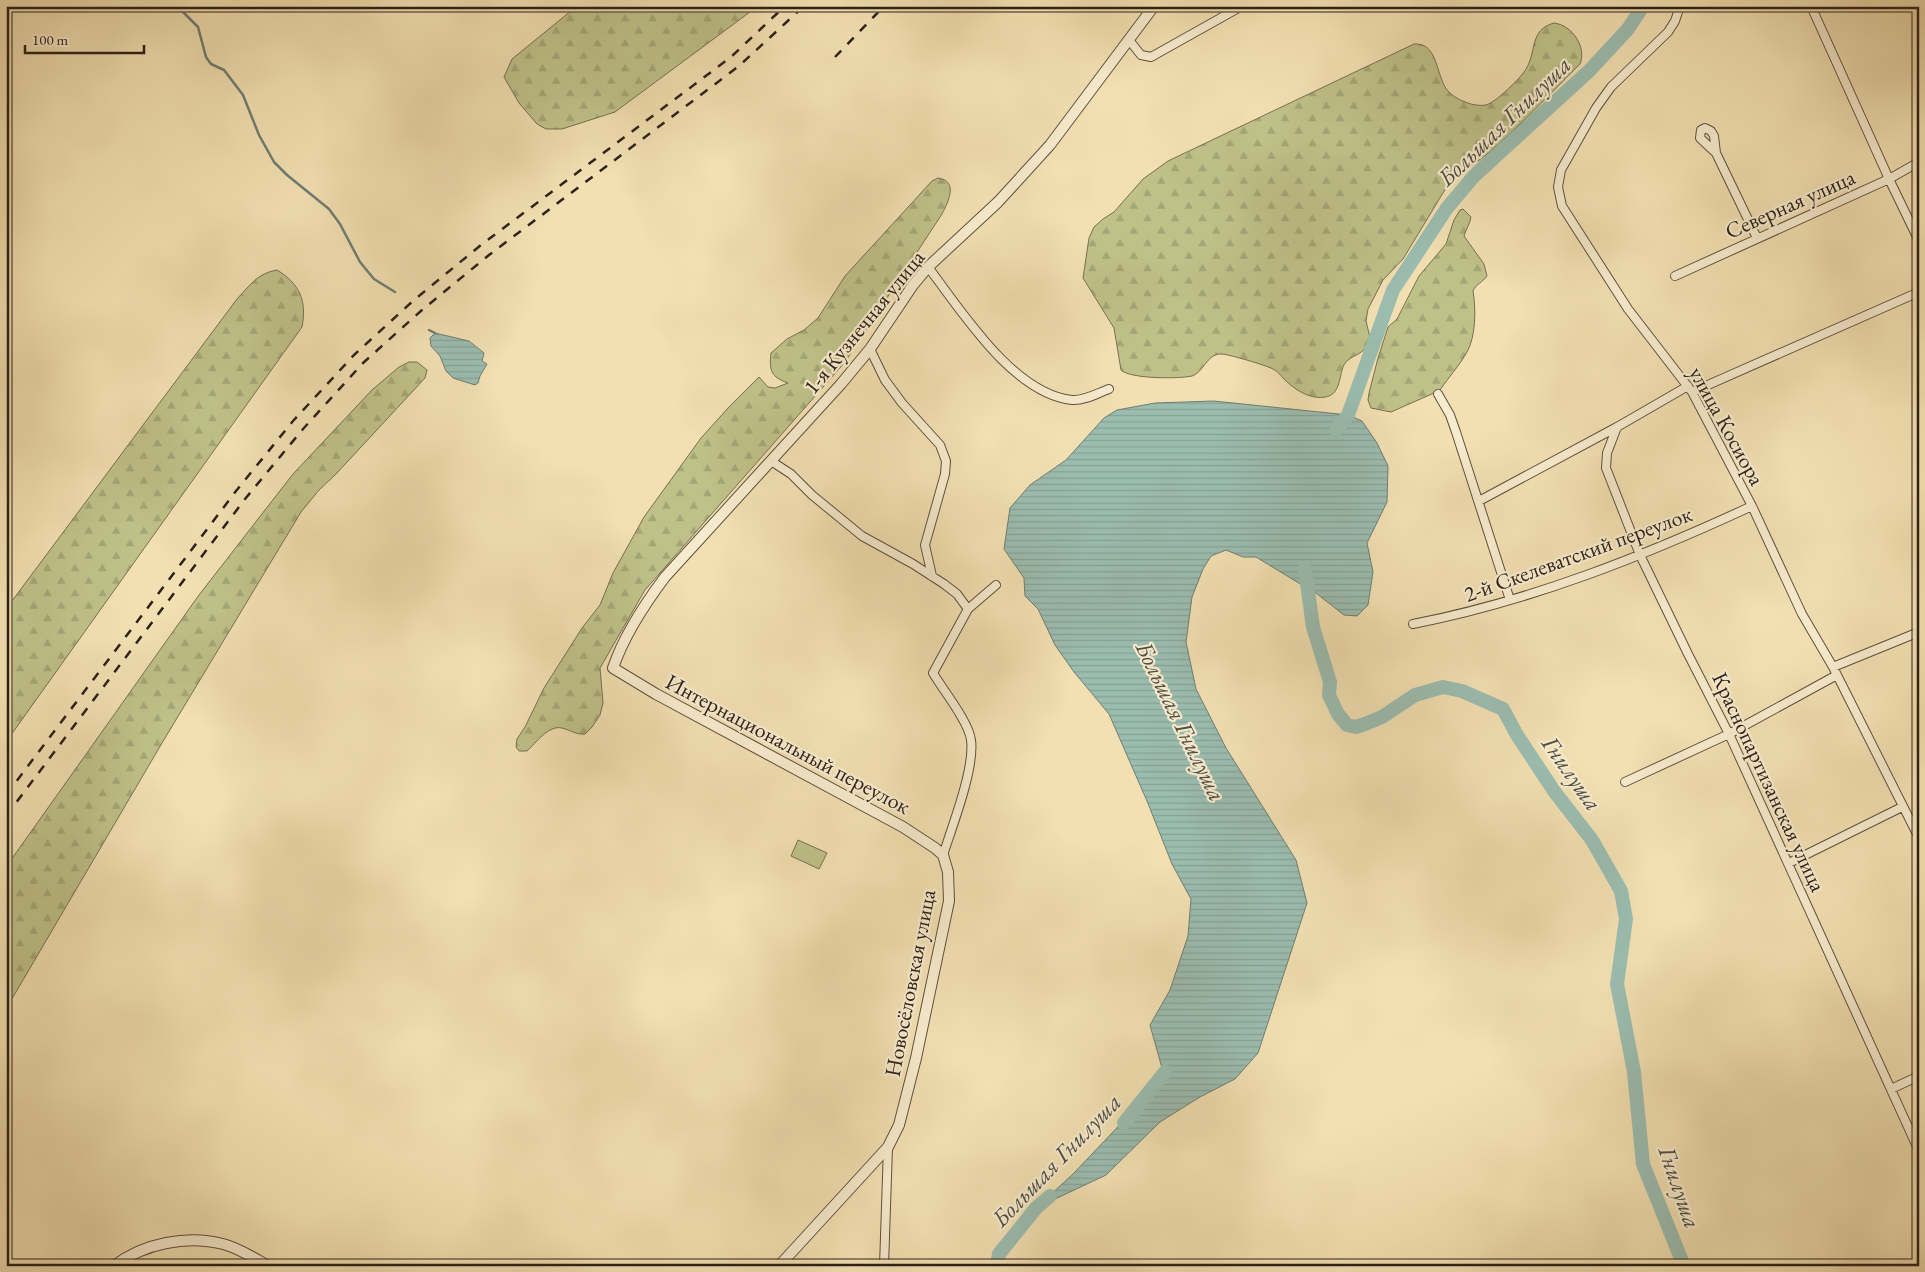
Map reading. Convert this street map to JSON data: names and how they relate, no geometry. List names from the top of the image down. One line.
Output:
{"streets":{"street":["Северная улица","1-я Кузнечная улица","улица Косиора","2-й Скелеватский переулок","Интернациональный переулок","Краснопартизанская улица","Новосёловская улица"]},"crossings":[["1-я Кузнечная улица","Интернациональный переулок"],["улица Косиора","2-й Скелеватский переулок"],["2-й Скелеватский переулок","Краснопартизанская улица"],["Интернациональный переулок","Новосёловская улица"]],"water":["Большая Гнилуша","Гнилуша"],"scale_bar":"100 m"}
